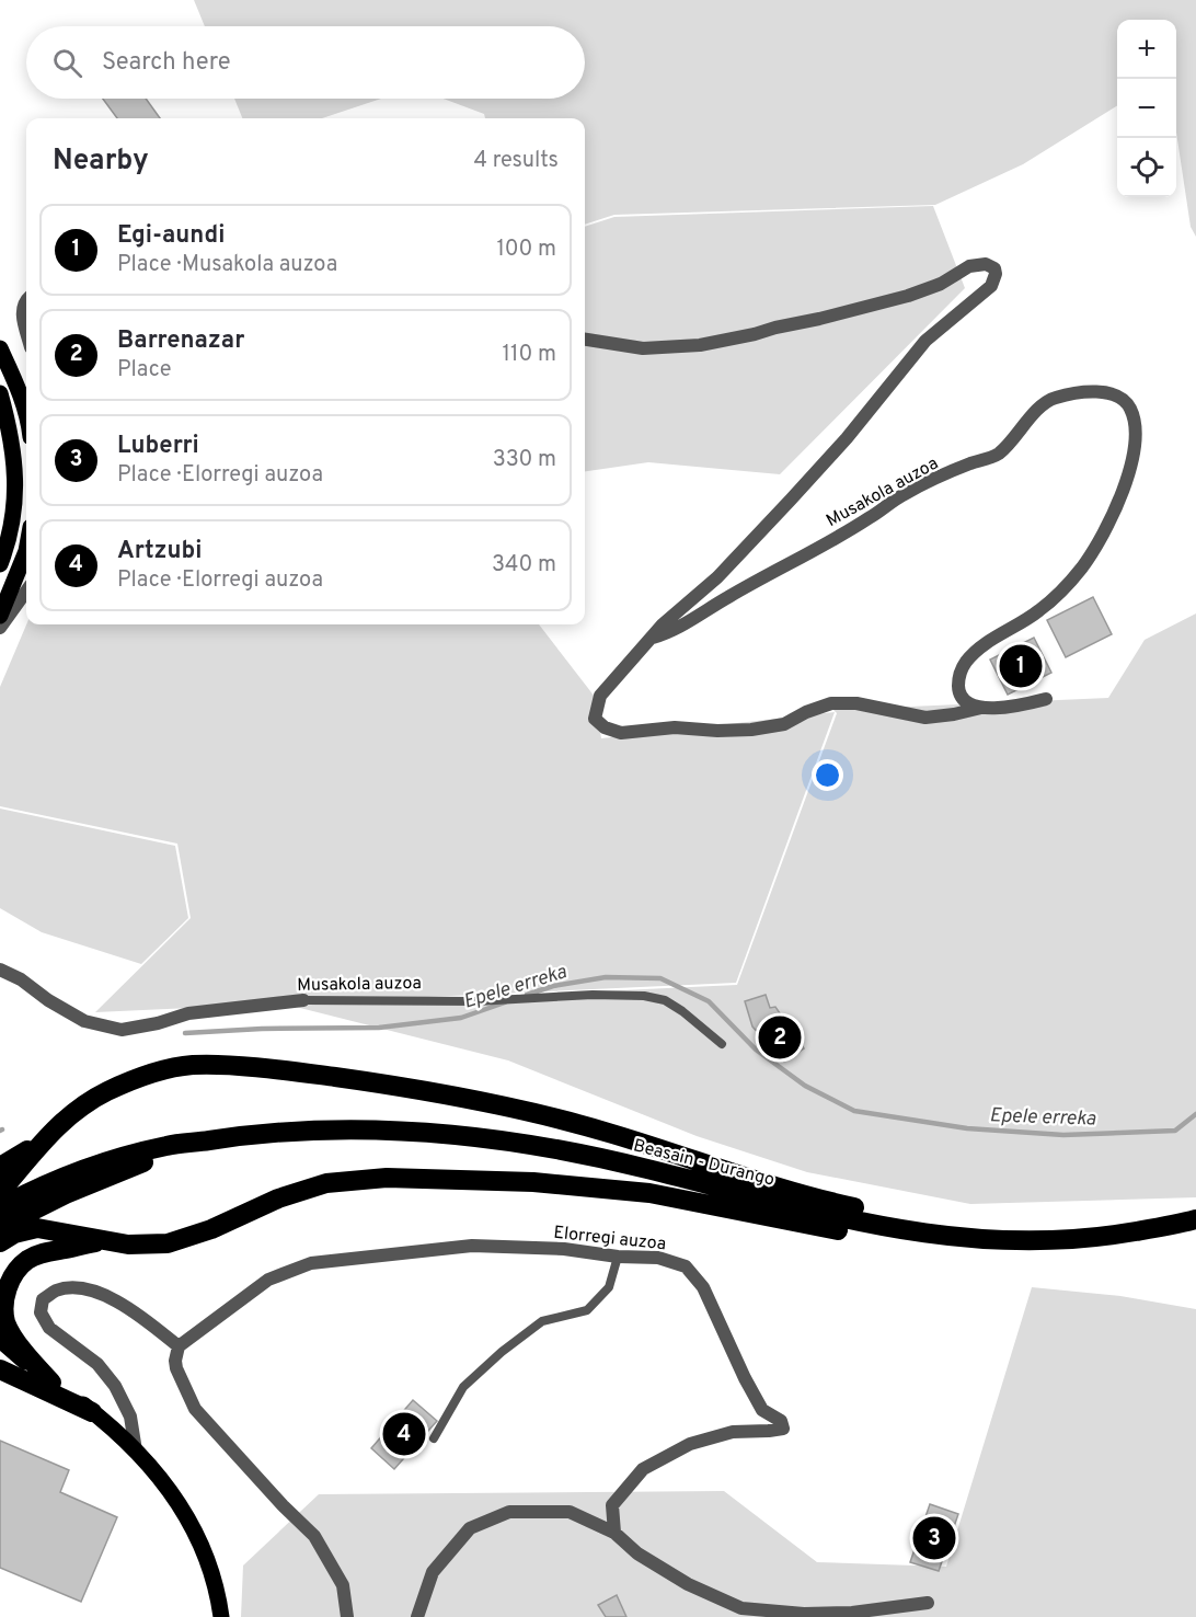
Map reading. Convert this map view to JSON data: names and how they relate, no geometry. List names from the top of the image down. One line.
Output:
{"streets":{"highway":["Beasain - Durango"],"street":["Musakola auzoa","Elorregi auzoa"]},"water":["Epele erreka"],"page":{"map_buttons":["+","−"],"search":"Search here","heading":["Nearby","4 results"],"list":[{"mark":"1","name":"Egi-aundi","note":"Place · Musakola auzoa","value":"100 m"},{"mark":"2","name":"Barrenazar","note":"Place","value":"110 m"},{"mark":"3","name":"Luberri","note":"Place · Elorregi auzoa","value":"330 m"},{"mark":"4","name":"Artzubi","note":"Place · Elorregi auzoa","value":"340 m"}],"pins":["1","2","4","3"]}}
